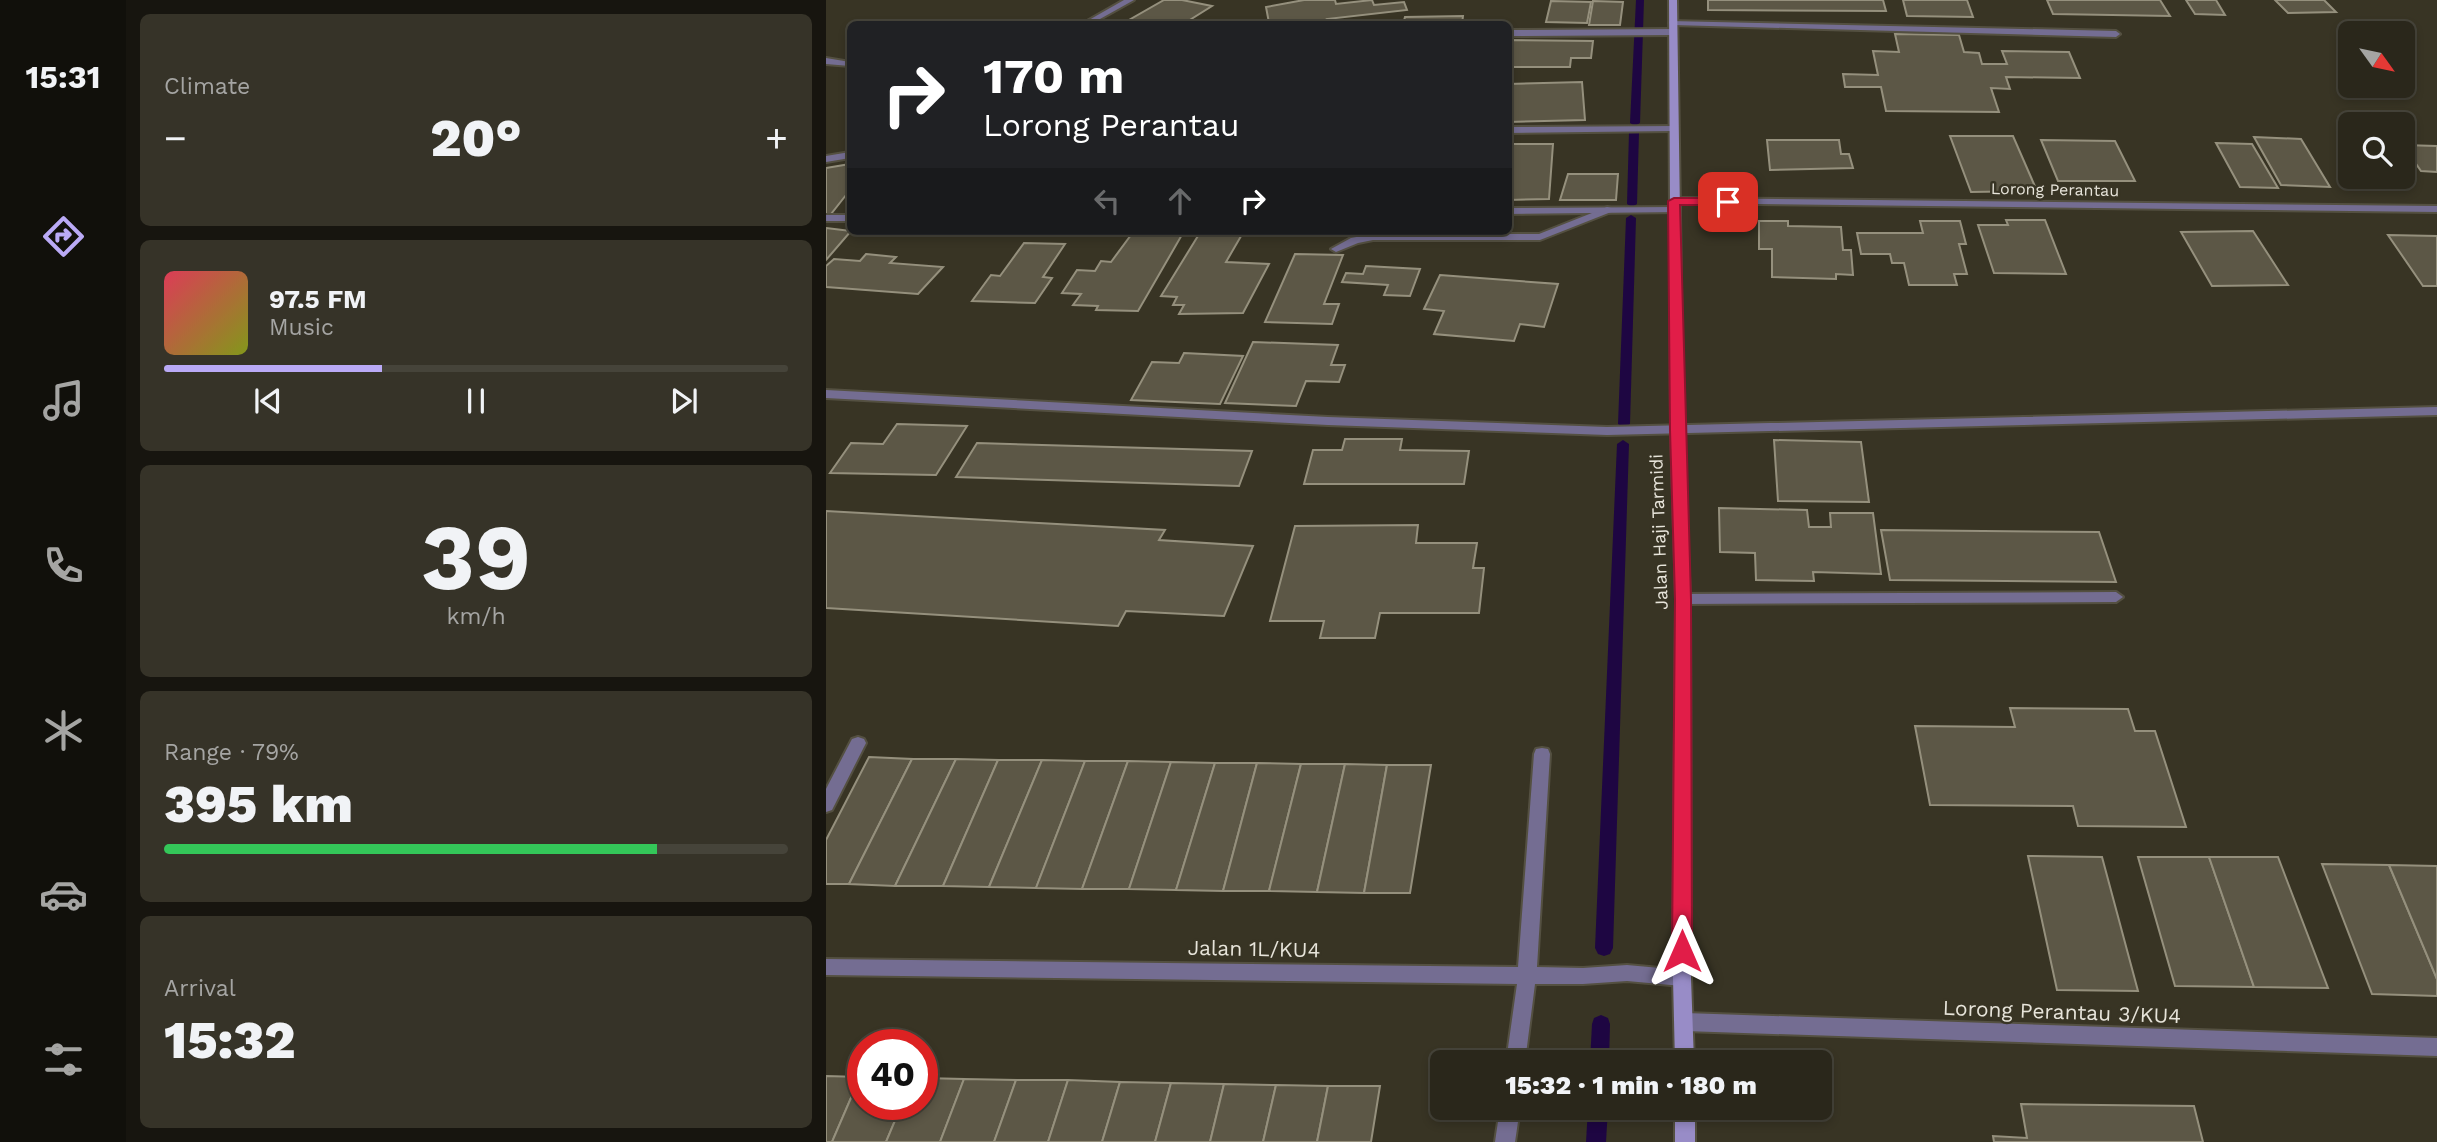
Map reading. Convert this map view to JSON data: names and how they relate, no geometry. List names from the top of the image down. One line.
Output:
{"streets":{"street":["Lorong Perantau","Jalan Haji Tarmidi","Jalan 1L/KU4","Lorong Perantau 3/KU4"]},"crossings":[["Lorong Perantau","Jalan Haji Tarmidi"],["Jalan Haji Tarmidi","Jalan 1L/KU4"],["Jalan Haji Tarmidi","Lorong Perantau 3/KU4"]],"north":"bottom right","page":{"tabs":"15:31","tile":["Climate",["39","km/h"],["Range · 79%","395 km"],["Arrival","15:32"]],"turn":["170 m","Lorong Perantau"],"heat":["−","20°","+"],"song":["97.5 FM","Music"],"limit":"40","trip":"15:32 · 1 min · 180 m"}}
